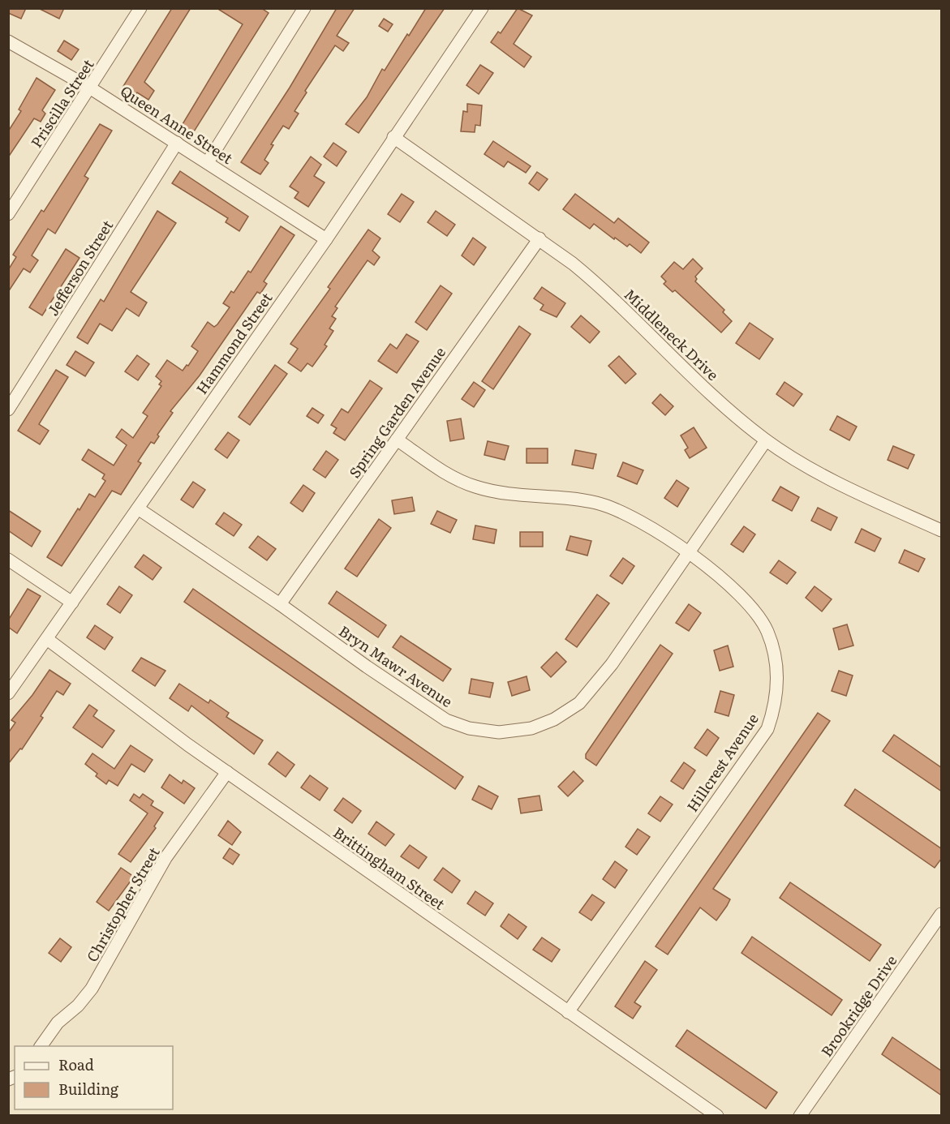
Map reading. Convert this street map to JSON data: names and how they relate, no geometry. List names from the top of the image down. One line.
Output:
{"streets":{"street":["Priscilla Street","Queen Anne Street","Jefferson Street","Middleneck Drive","Hammond Street","Spring Garden Avenue","Bryn Mawr Avenue","Hillcrest Avenue","Brittingham Street","Christopher Street","Brookridge Drive"]},"crossings":[["Priscilla Street","Queen Anne Street"],["Queen Anne Street","Jefferson Street"],["Queen Anne Street","Hammond Street"],["Middleneck Drive","Hammond Street"],["Middleneck Drive","Spring Garden Avenue"],["Middleneck Drive","Bryn Mawr Avenue"],["Hammond Street","Bryn Mawr Avenue"],["Hammond Street","Brittingham Street"],["Spring Garden Avenue","Bryn Mawr Avenue"],["Spring Garden Avenue","Hillcrest Avenue"],["Bryn Mawr Avenue","Hillcrest Avenue"],["Hillcrest Avenue","Brittingham Street"],["Brittingham Street","Christopher Street"]],"legend":["Road","Building"]}
